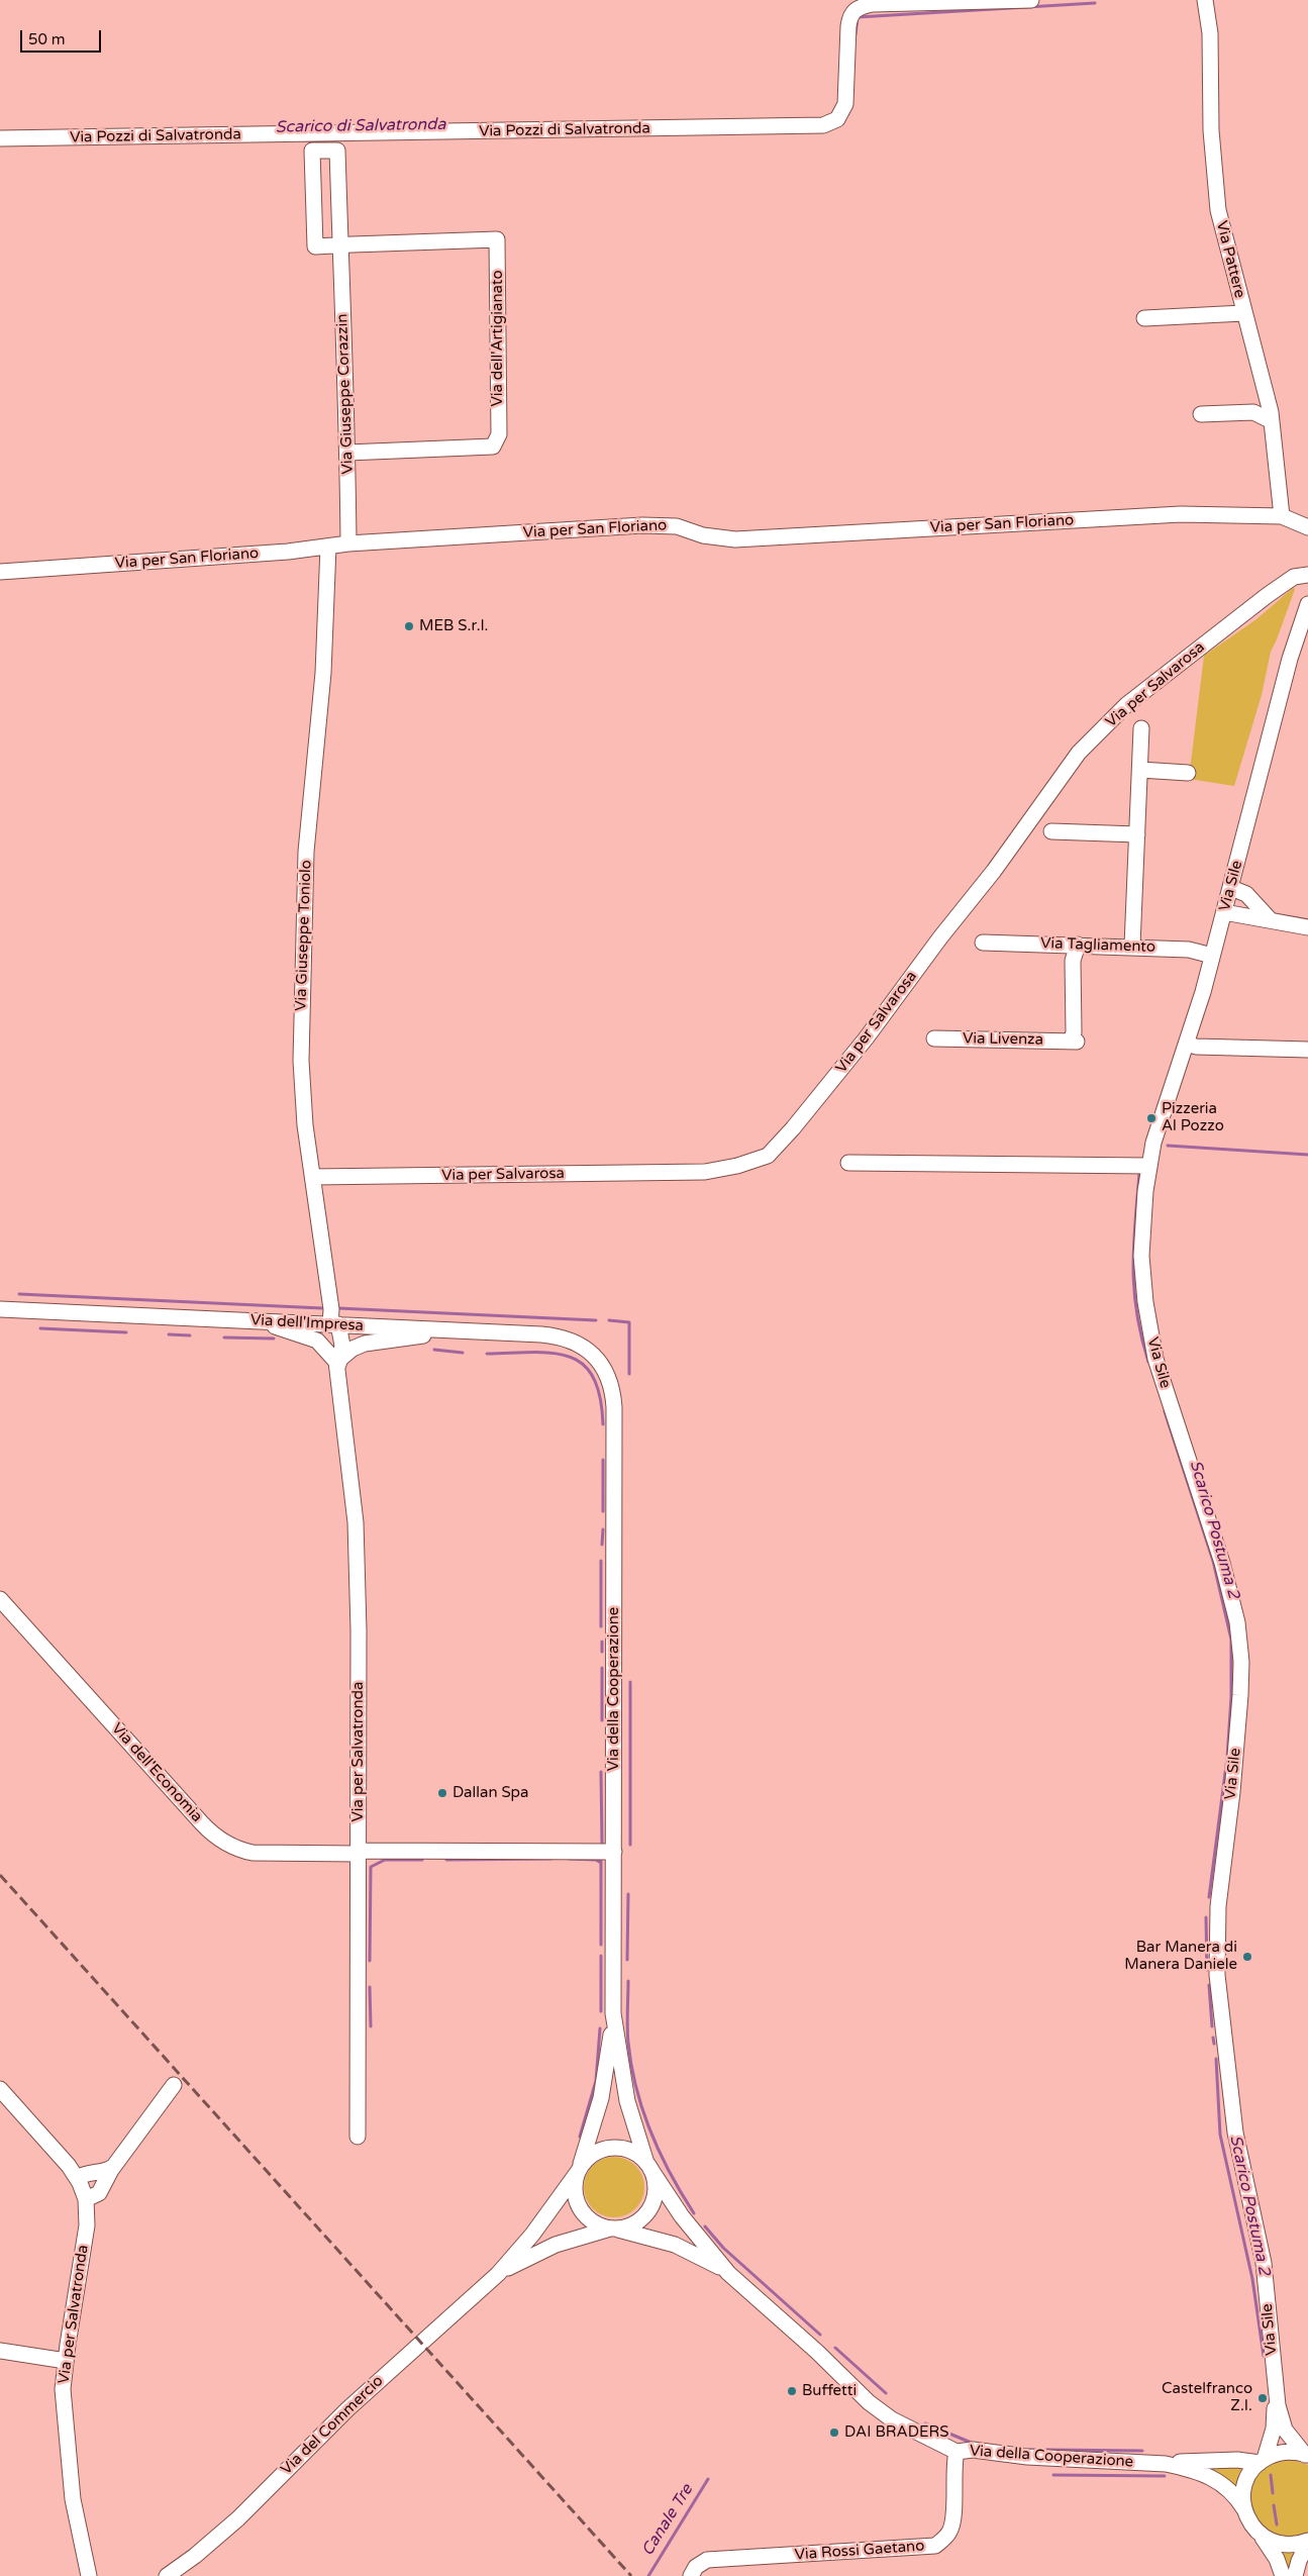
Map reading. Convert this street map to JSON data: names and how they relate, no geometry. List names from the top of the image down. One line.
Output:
{"streets":{"street":["Via Pozzi di Salvatronda","Via Pattere","Via dell'Artigianato","Via Giuseppe Corazzin","Via per San Floriano","Via per Salvarosa","Via Sile","Via Giuseppe Toniolo","Via Tagliamento","Via Livenza","Via dell'Impresa","Via della Cooperazione","Via per Salvatronda","Via dell'Economia","Via del Commercio","Via Rossi Gaetano"]},"crossings":[["Via Pattere","Via per San Floriano"],["Via dell'Artigianato","Via Giuseppe Corazzin"],["Via Giuseppe Corazzin","Via per San Floriano"],["Via per San Floriano","Via Giuseppe Toniolo"],["Via per Salvarosa","Via Giuseppe Toniolo"],["Via Sile","Via Tagliamento"],["Via Sile","Via della Cooperazione"],["Via Giuseppe Toniolo","Via dell'Impresa"],["Via Giuseppe Toniolo","Via per Salvatronda"],["Via Tagliamento","Via Livenza"],["Via dell'Impresa","Via della Cooperazione"],["Via dell'Impresa","Via per Salvatronda"],["Via della Cooperazione","Via dell'Economia"],["Via della Cooperazione","Via del Commercio"],["Via della Cooperazione","Via Rossi Gaetano"],["Via per Salvatronda","Via dell'Economia"]],"water":["Scarico di Salvatronda","Scarico Postuma 2","Canale Tre"],"places":["MEB S.r.l.","Pizzeria Al Pozzo","Dallan Spa","Bar Manera di Manera Daniele","Buffetti","Castelfranco Z.I.","DAI BRADERS"],"scale_bar":"50 m"}
